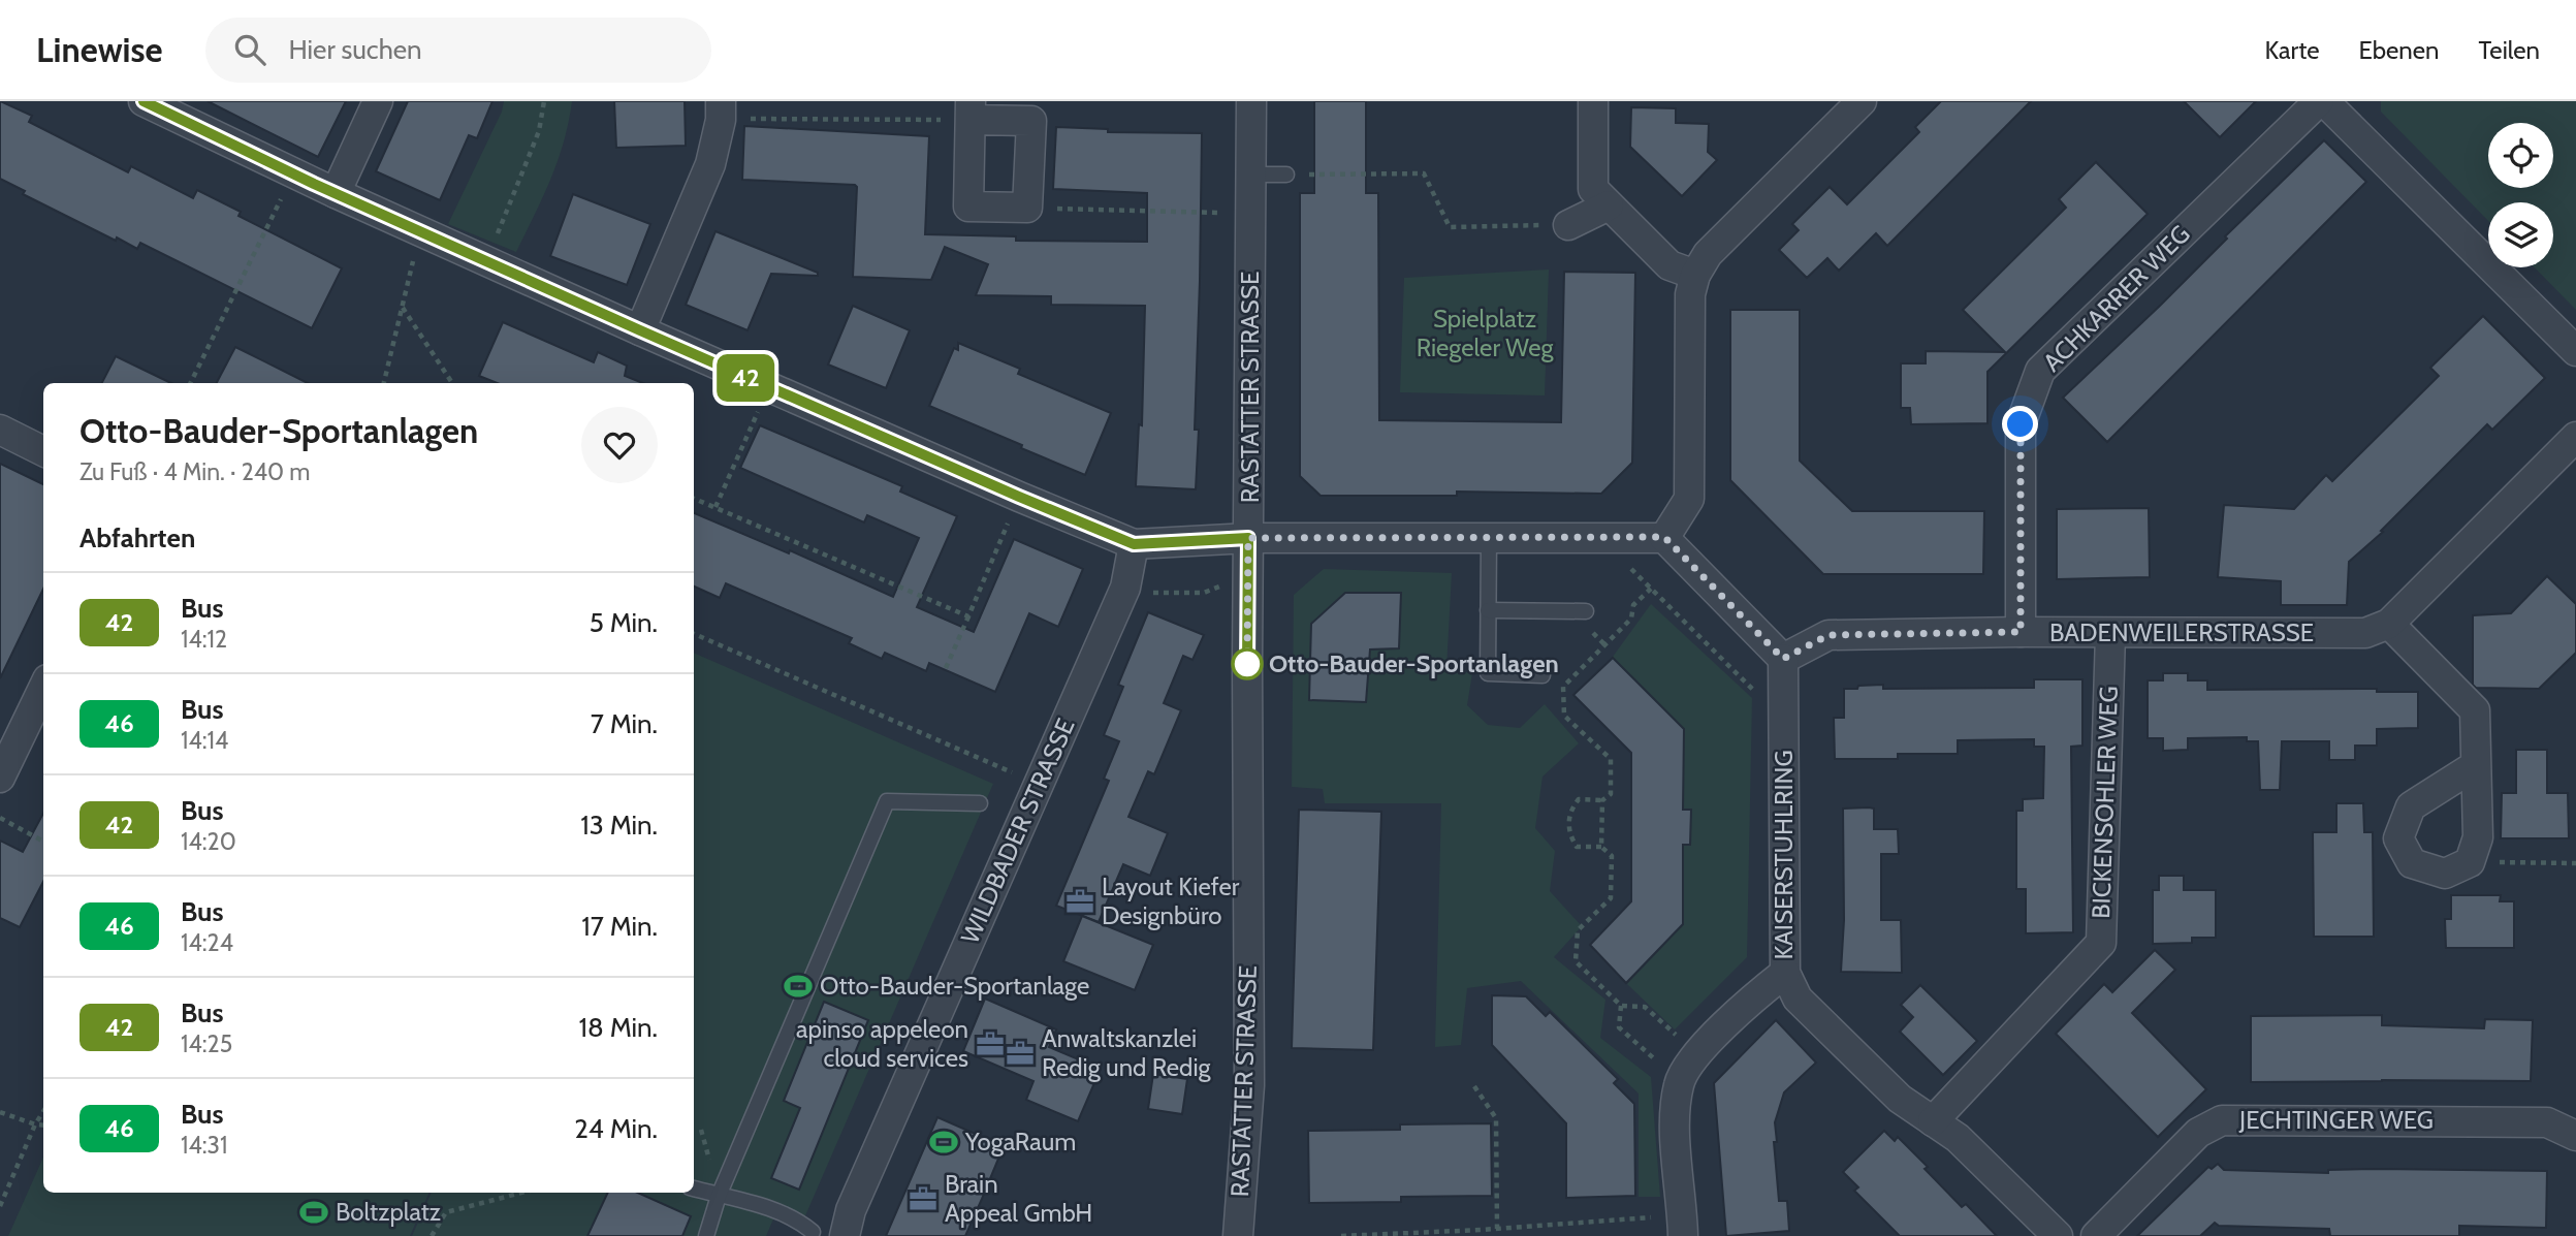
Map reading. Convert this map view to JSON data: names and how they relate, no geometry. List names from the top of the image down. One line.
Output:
{"streets":{"street":["ACHKARRER WEG","RASTATTER STRASSE","BADENWEILERSTRASSE","BICKENSOHLER WEG","WILDBADER STRASSE","KAISERSTUHLRING","JECHTINGER WEG"]},"crossings":[["ACHKARRER WEG","BADENWEILERSTRASSE"],["BADENWEILERSTRASSE","BICKENSOHLER WEG"],["BADENWEILERSTRASSE","KAISERSTUHLRING"],["BICKENSOHLER WEG","KAISERSTUHLRING"]],"parks":["Spielplatz Riegeler Weg"],"places":{"other":["Otto-Bauder-Sportanlagen"],"office":["Layout Kiefer Designbüro","apinso appeleon cloud services","Anwaltskanzlei Redig und Redig","Brain Appeal GmbH"],"sports":["Otto-Bauder-Sportanlage","YogaRaum","Boltzplatz"]},"lines":["bus line 42"],"page":{"header":"Linewise","search":"Hier suchen","nav":["Karte","Ebenen","Teilen"],"on_map":"42","heading":[["Otto-Bauder-Sportanlagen","Zu Fuß · 4 Min. · 240 m"],"Abfahrten"],"list":[{"mark":"42","name":"Bus","note":"14:12","value":"5 Min."},{"mark":"46","name":"Bus","note":"14:14","value":"7 Min."},{"mark":"42","name":"Bus","note":"14:20","value":"13 Min."},{"mark":"46","name":"Bus","note":"14:24","value":"17 Min."},{"mark":"42","name":"Bus","note":"14:25","value":"18 Min."},{"mark":"46","name":"Bus","note":"14:31","value":"24 Min."}]}}
